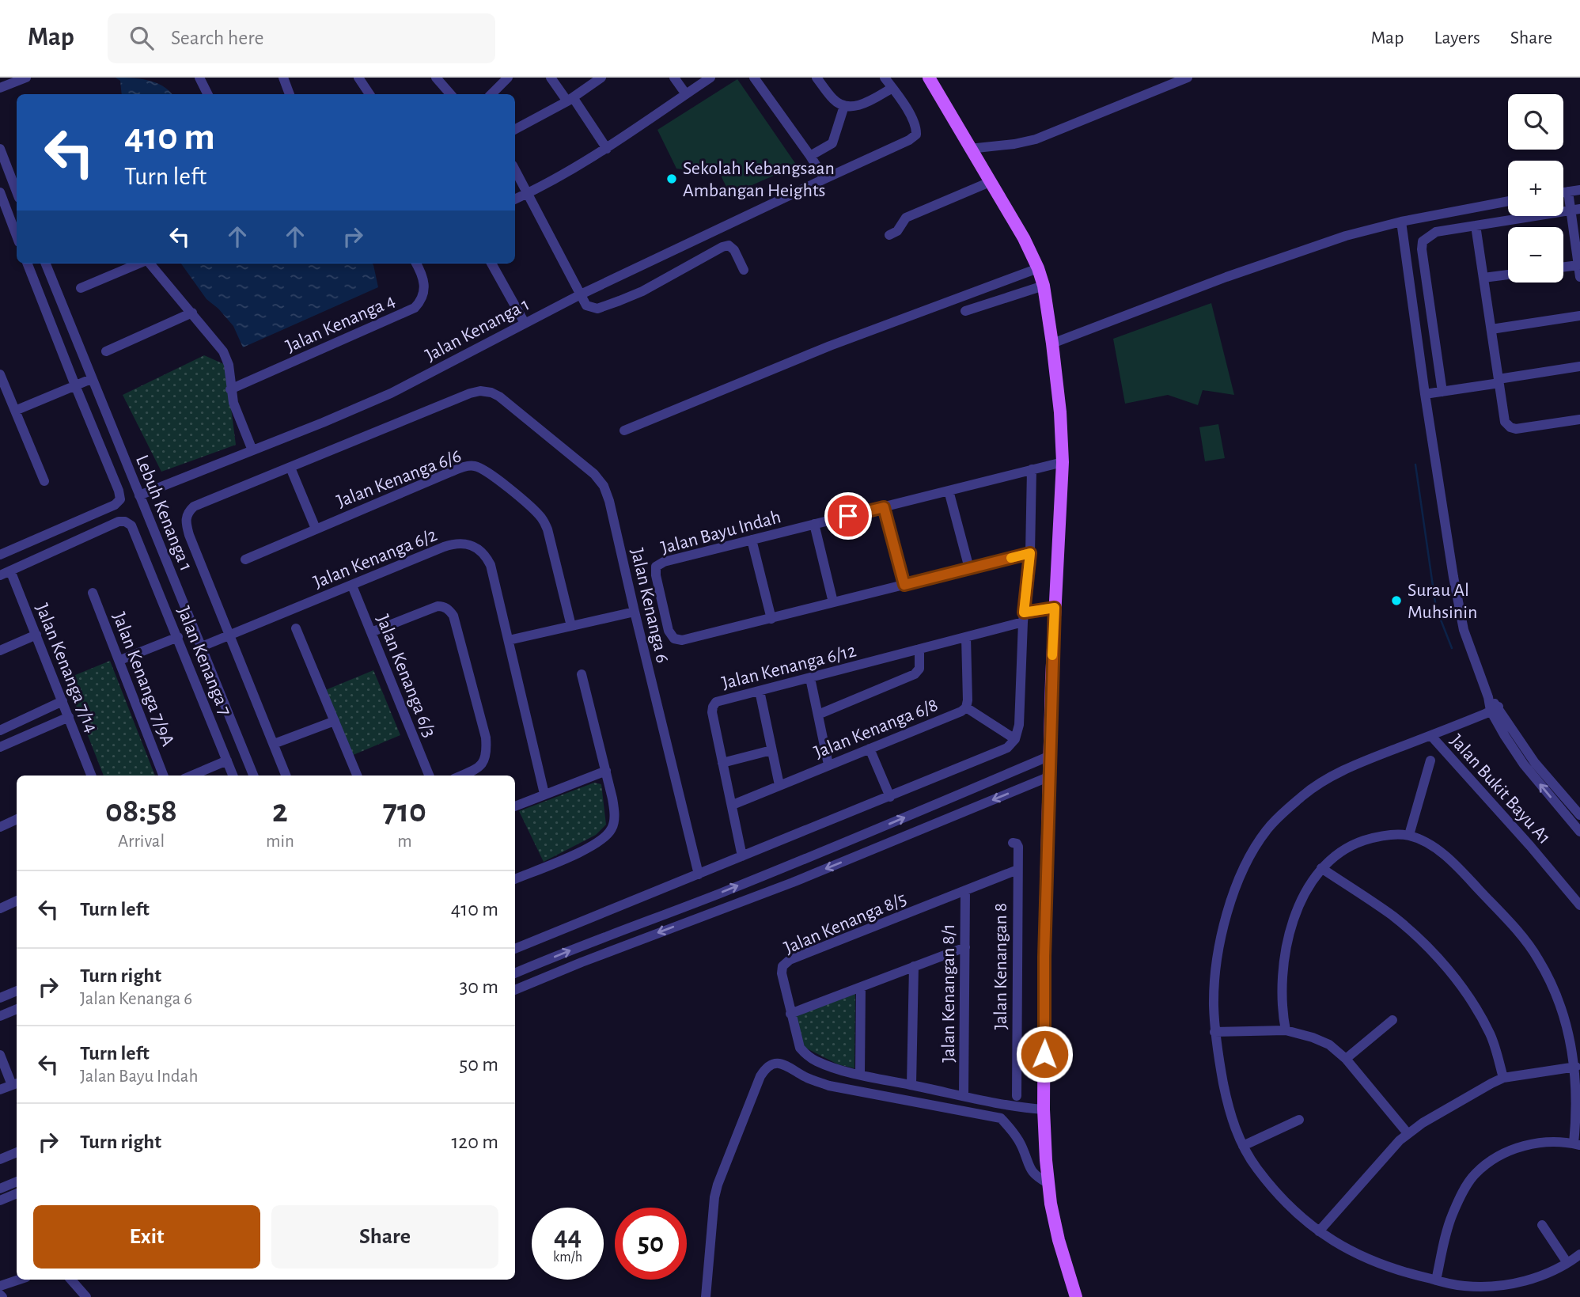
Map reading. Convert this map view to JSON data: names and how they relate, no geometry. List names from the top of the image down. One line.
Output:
{"streets":{"street":["Jalan Kenanga 4","Jalan Kenanga 1","Jalan Kenanga 6/6","Lebuh Kenanga 1","Jalan Bayu Indah","Jalan Kenanga 6/2","Jalan Kenanga 6","Jalan Kenanga 7","Jalan Kenanga 6/12","Jalan Kenanga 7/14","Jalan Kenanga 6/3","Jalan Kenanga 7/9A","Jalan Kenanga 6/8","Jalan Bukit Bayu A1","Jalan Kenanga 8/5","Jalan Kenangan 8","Jalan Kenangan 8/1"]},"crossings":[["Jalan Kenanga 1","Lebuh Kenanga 1"],["Lebuh Kenanga 1","Jalan Kenanga 6/2"],["Jalan Kenanga 6/2","Jalan Kenanga 6"],["Jalan Kenanga 6/2","Jalan Kenanga 6/3"],["Jalan Kenanga 7","Jalan Kenanga 7/14"],["Jalan Kenanga 6/12","Jalan Kenanga 6/8"],["Jalan Kenanga 8/5","Jalan Kenangan 8"],["Jalan Kenanga 8/5","Jalan Kenangan 8/1"]],"places":["Sekolah Kebangsaan Ambangan Heights","Surau Al Muhsinin"],"page":{"header":"Map","search":"Search here","nav":["Map","Layers","Share"],"map_buttons":["+","−"],"turn":["410 m","Turn left"],"eta":["08:58","Arrival","2","min","710","m"],"list":[{"name":"Turn left","value":"410 m"},{"name":"Turn right","note":"Jalan Kenanga 6","value":"30 m"},{"name":"Turn left","note":"Jalan Bayu Indah","value":"50 m"},{"name":"Turn right","value":"120 m"}],"buttons":["Exit","Share"],"speed":"44 km/h","limit":"50"}}
